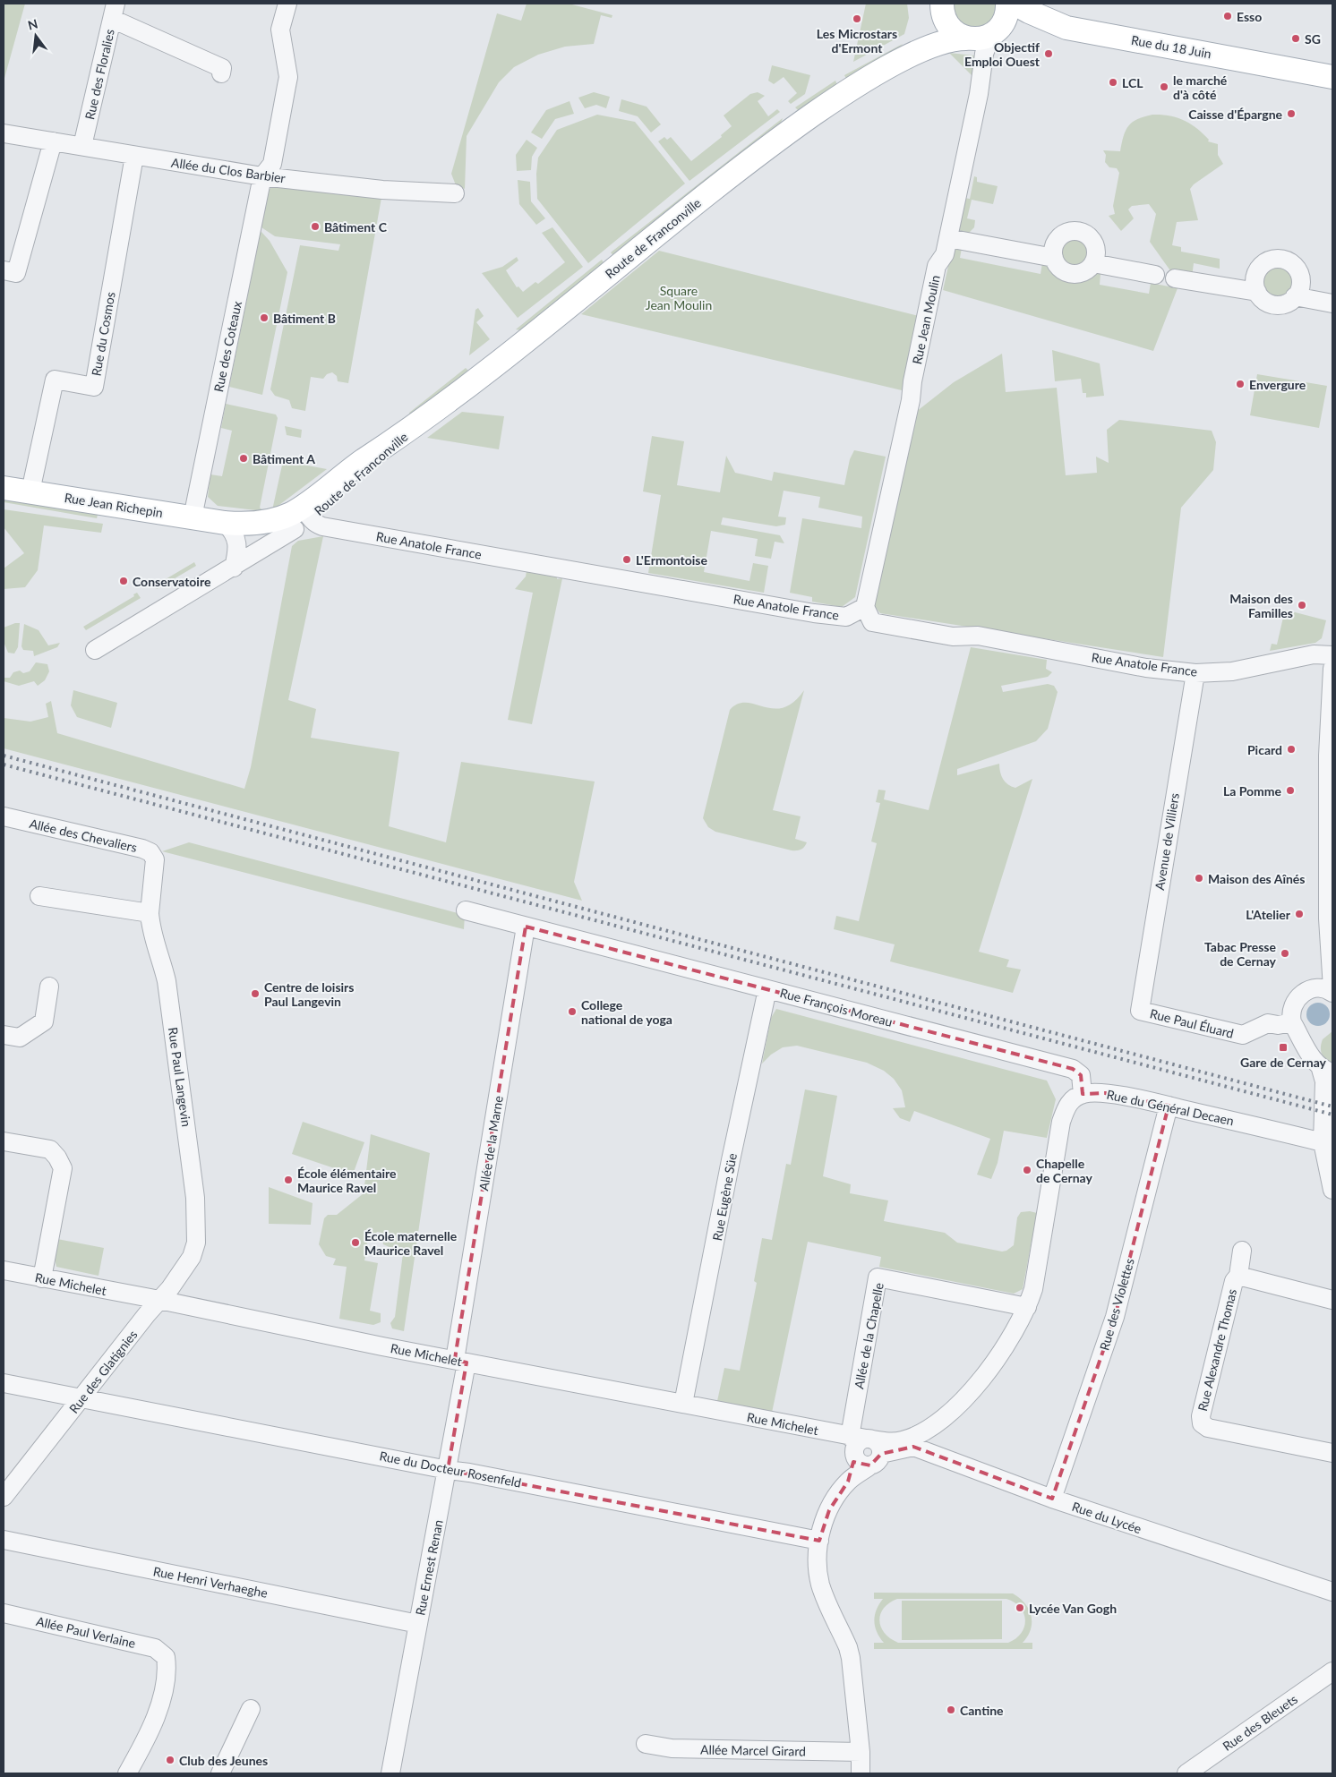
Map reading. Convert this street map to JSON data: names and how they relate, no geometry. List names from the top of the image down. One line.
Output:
{"streets":{"main road":["Rue du 18 Juin","Route de Franconville","Rue Jean Richepin"],"street":["Rue des Floralies","Allée du Clos Barbier","Rue Jean Moulin","Rue du Cosmos","Rue des Coteaux","Rue Anatole France","Allée des Chevaliers","Avenue de Villiers","Rue François Moreau","Rue Paul Éluard","Rue Paul Langevin","Rue du Général Decaen","Allée de la Marne","Rue Eugène Süe","Rue Michelet","Rue des Violettes","Allée de la Chapelle","Rue Alexandre Thomas","Rue des Glatignies","Rue du Docteur Rosenfeld","Rue du Lycée","Rue Ernest Renan","Rue Henri Verhaeghe","Allée Paul Verlaine","Rue des Bleuets","Allée Marcel Girard"]},"crossings":[["Rue du 18 Juin","Route de Franconville"],["Rue des Floralies","Allée du Clos Barbier"],["Allée du Clos Barbier","Rue du Cosmos"],["Allée du Clos Barbier","Rue des Coteaux"],["Route de Franconville","Rue Jean Moulin"],["Route de Franconville","Rue Jean Richepin"],["Route de Franconville","Rue Anatole France"],["Rue Jean Moulin","Rue Anatole France"],["Rue du Cosmos","Rue Jean Richepin"],["Rue des Coteaux","Rue Jean Richepin"],["Rue Jean Richepin","Rue Anatole France"],["Rue Anatole France","Avenue de Villiers"],["Allée des Chevaliers","Rue Paul Langevin"],["Avenue de Villiers","Rue Paul Éluard"],["Rue François Moreau","Rue du Général Decaen"],["Rue François Moreau","Allée de la Marne"],["Rue François Moreau","Rue Eugène Süe"],["Rue Paul Langevin","Rue des Glatignies"],["Rue du Général Decaen","Rue des Violettes"],["Allée de la Marne","Rue Michelet"],["Allée de la Marne","Rue Ernest Renan"],["Rue Eugène Süe","Rue Michelet"],["Rue Michelet","Allée de la Chapelle"],["Rue Michelet","Rue des Glatignies"],["Rue Michelet","Rue du Lycée"],["Rue Michelet","Rue Ernest Renan"],["Rue des Violettes","Rue du Lycée"],["Allée de la Chapelle","Rue du Lycée"],["Rue des Glatignies","Rue du Docteur Rosenfeld"],["Rue du Docteur Rosenfeld","Rue Ernest Renan"],["Rue Ernest Renan","Rue Henri Verhaeghe"]],"parks":["Square Jean Moulin"],"places":{"other":["Esso","Les Microstars d'Ermont","SG","Objectif Emploi Ouest","LCL","le marché d'à côté","Caisse d'Épargne","Bâtiment C","Bâtiment B","Envergure","Bâtiment A","L'Ermontoise","Conservatoire","Maison des Familles","Picard","La Pomme","Maison des Aînés","L'Atelier","Tabac Presse de Cernay","Centre de loisirs Paul Langevin","College national de yoga","Chapelle de Cernay","École élémentaire Maurice Ravel","École maternelle Maurice Ravel","Lycée Van Gogh","Cantine","Club des Jeunes"],"transit":["Gare de Cernay"]},"north":"top"}
